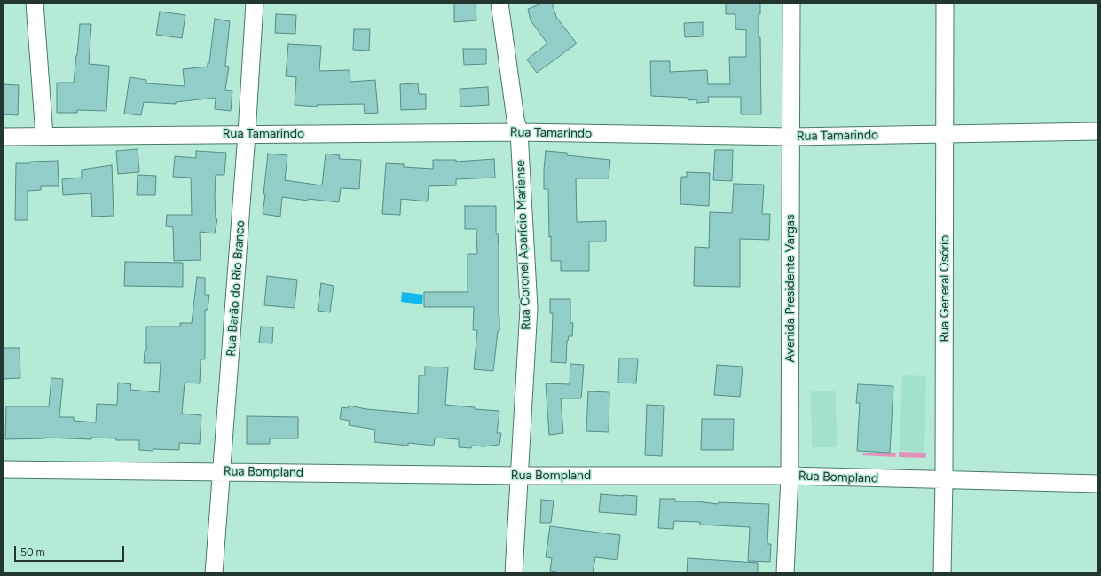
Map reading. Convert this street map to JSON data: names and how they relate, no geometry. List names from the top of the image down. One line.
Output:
{"streets":{"street":["Rua Tamarindo","Rua Coronel Aparício Mariense","Rua Barão do Rio Branco","Avenida Presidente Vargas","Rua General Osório","Rua Bompland"]},"crossings":[["Rua Tamarindo","Rua Coronel Aparício Mariense"],["Rua Tamarindo","Rua Barão do Rio Branco"],["Rua Tamarindo","Avenida Presidente Vargas"],["Rua Tamarindo","Rua General Osório"],["Rua Coronel Aparício Mariense","Rua Bompland"],["Rua Barão do Rio Branco","Rua Bompland"],["Avenida Presidente Vargas","Rua Bompland"],["Rua General Osório","Rua Bompland"]],"scale_bar":"50 m"}
